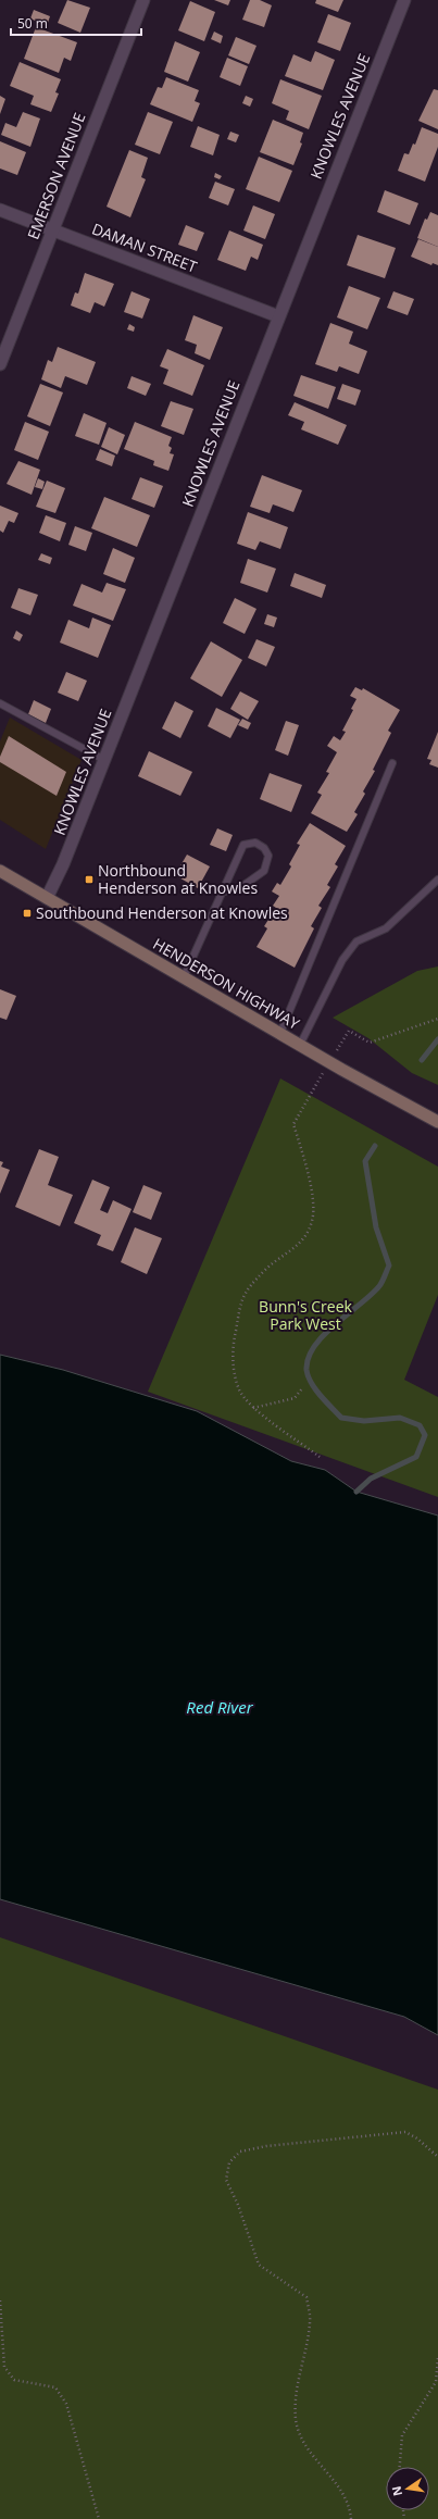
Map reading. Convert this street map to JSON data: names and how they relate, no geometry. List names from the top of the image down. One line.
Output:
{"streets":{"main road":["HENDERSON HIGHWAY"],"street":["KNOWLES AVENUE","EMERSON AVENUE","DAMAN STREET"]},"crossings":[["KNOWLES AVENUE","DAMAN STREET"],["KNOWLES AVENUE","HENDERSON HIGHWAY"],["EMERSON AVENUE","DAMAN STREET"]],"water":["Red River"],"parks":["Bunn's Creek Park West"],"places":{"transit":["Northbound Henderson at Knowles","Southbound Henderson at Knowles"]},"scale_bar":"50 m","north":"left"}
